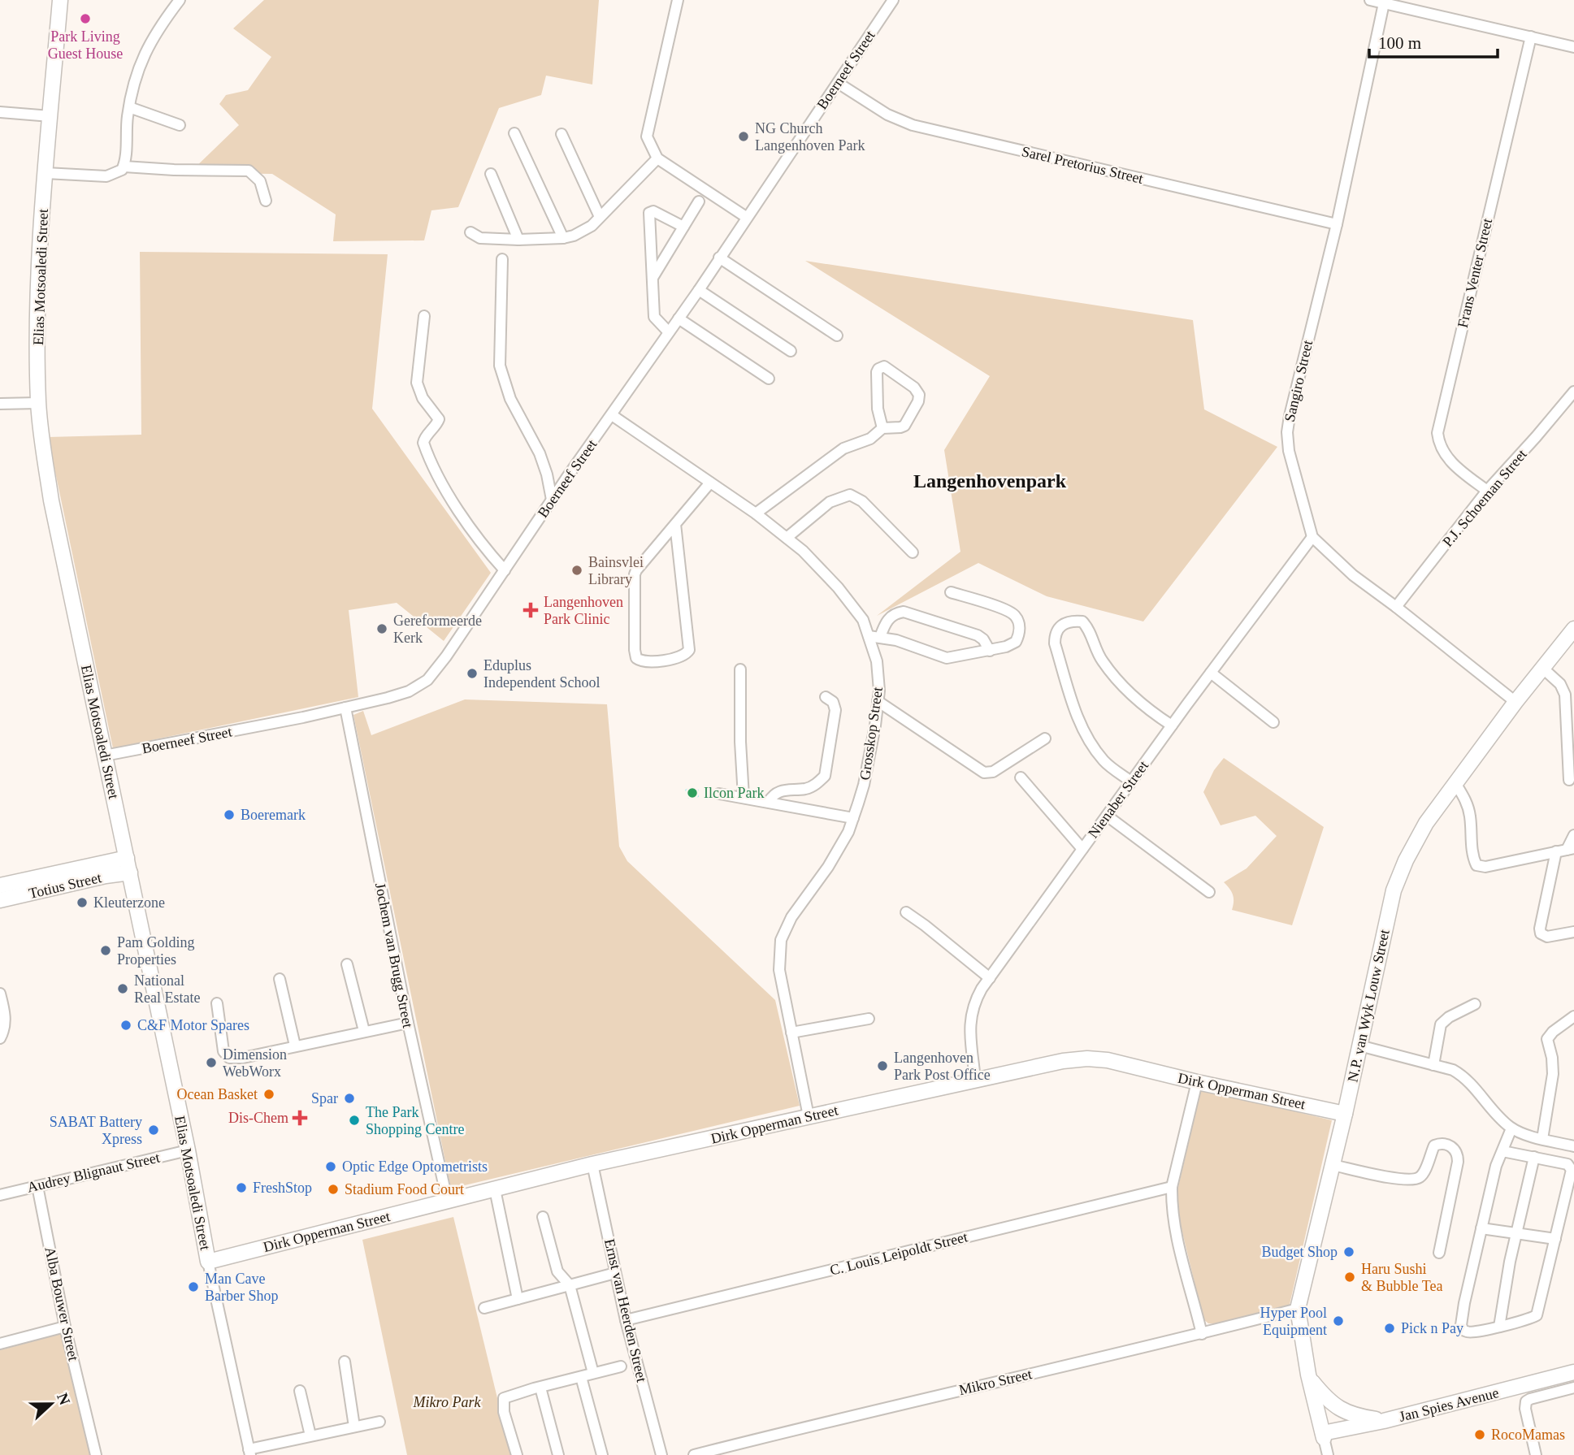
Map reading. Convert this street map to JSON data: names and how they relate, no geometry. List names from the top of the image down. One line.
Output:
{"streets":{"street":["Boerneef Street","Sarel Pretorius Street","Frans Venter Street","Elias Motsoaledi Street","Sangiro Street","P.J. Schoeman Street","Grosskop Street","Nienaber Street","Totius Street","Jochem van Brugg Street","N.P. van Wyk Louw Street","Dirk Opperman Street","Audrey Blignaut Street","C. Louis Leipoldt Street","Alba Bouwer Street","Ernst van Heerden Street","Mikro Street","Jan Spies Avenue"]},"crossings":[["Boerneef Street","Sarel Pretorius Street"],["Boerneef Street","Elias Motsoaledi Street"],["Boerneef Street","Grosskop Street"],["Boerneef Street","Jochem van Brugg Street"],["Sarel Pretorius Street","Sangiro Street"],["Frans Venter Street","P.J. Schoeman Street"],["Elias Motsoaledi Street","Totius Street"],["Elias Motsoaledi Street","Dirk Opperman Street"],["Elias Motsoaledi Street","Audrey Blignaut Street"],["Sangiro Street","Nienaber Street"],["Grosskop Street","Dirk Opperman Street"],["Nienaber Street","Dirk Opperman Street"],["Jochem van Brugg Street","Dirk Opperman Street"],["N.P. van Wyk Louw Street","Dirk Opperman Street"],["N.P. van Wyk Louw Street","Mikro Street"],["N.P. van Wyk Louw Street","Jan Spies Avenue"],["Dirk Opperman Street","Ernst van Heerden Street"],["Audrey Blignaut Street","Alba Bouwer Street"],["C. Louis Leipoldt Street","Ernst van Heerden Street"]],"districts":["Langenhovenpark"],"parks":["Mikro Park"],"places":{"other":["Park Living Guest House","NG Church Langenhoven Park","Bainsvlei Library","Gereformeerde Kerk","Eduplus Independent School","Ilcon Park","Boeremark","Kleuterzone","Pam Golding Properties","National Real Estate","C&F Motor Spares","Dimension WebWorx","Langenhoven Park Post Office","Ocean Basket","Spar","The Park Shopping Centre","SABAT Battery Xpress","Optic Edge Optometrists","FreshStop","Stadium Food Court","Budget Shop","Haru Sushi & Bubble Tea","Man Cave Barber Shop","Hyper Pool Equipment","Pick n Pay","RocoMamas"],"health":["Langenhoven Park Clinic","Dis-Chem"]},"scale_bar":"100 m","north":"right"}
